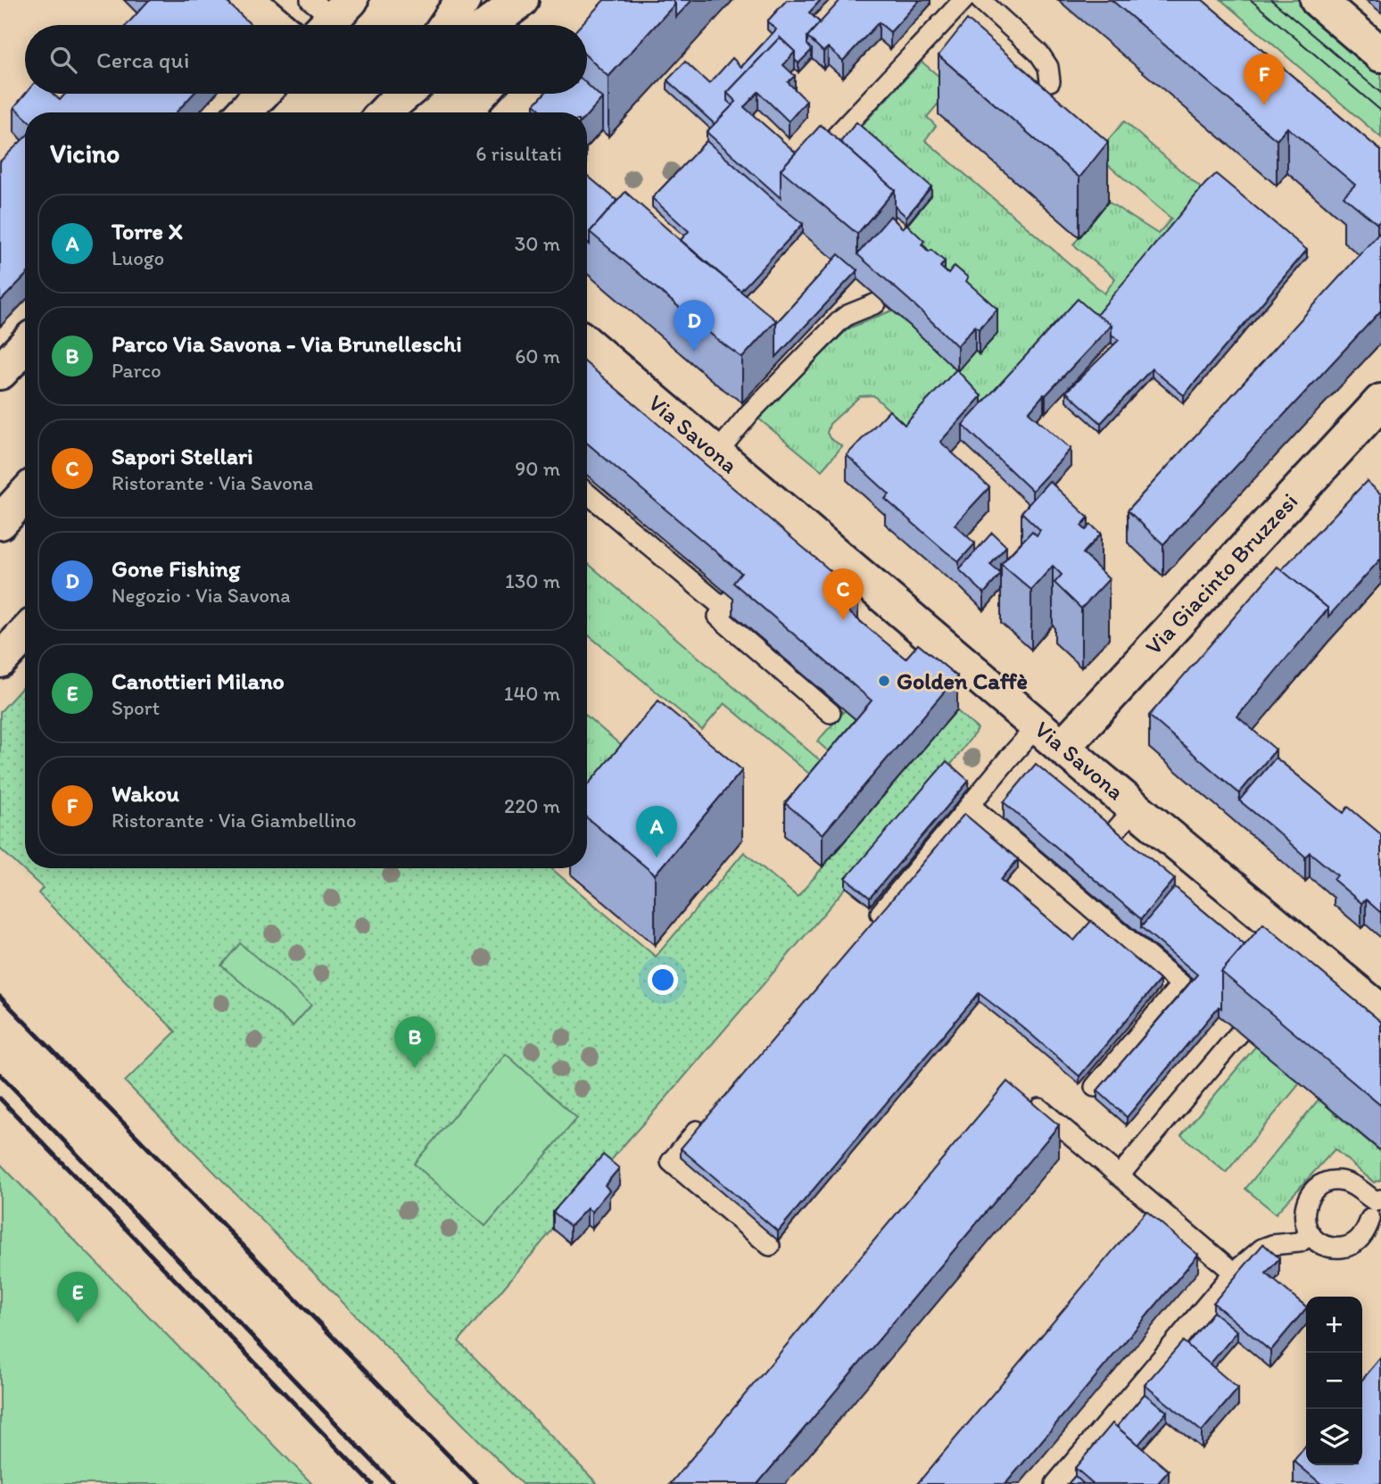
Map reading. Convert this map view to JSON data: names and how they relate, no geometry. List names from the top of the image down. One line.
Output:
{"streets":{"street":["Via Savona","Via Giacinto Bruzzesi"]},"crossings":[["Via Savona","Via Giacinto Bruzzesi"]],"places":["Golden Caffè"],"page":{"search":"Cerca qui","pins":["F","D","C","A","B","E"],"heading":["Vicino","6 risultati"],"list":[{"mark":"A","name":"Torre X","note":"Luogo","value":"30 m"},{"mark":"B","name":"Parco Via Savona - Via Brunelleschi","note":"Parco","value":"60 m"},{"mark":"C","name":"Sapori Stellari","note":"Ristorante · Via Savona","value":"90 m"},{"mark":"D","name":"Gone Fishing","note":"Negozio · Via Savona","value":"130 m"},{"mark":"E","name":"Canottieri Milano","note":"Sport","value":"140 m"},{"mark":"F","name":"Wakou","note":"Ristorante · Via Giambellino","value":"220 m"}],"map_buttons":["+","−"]}}
